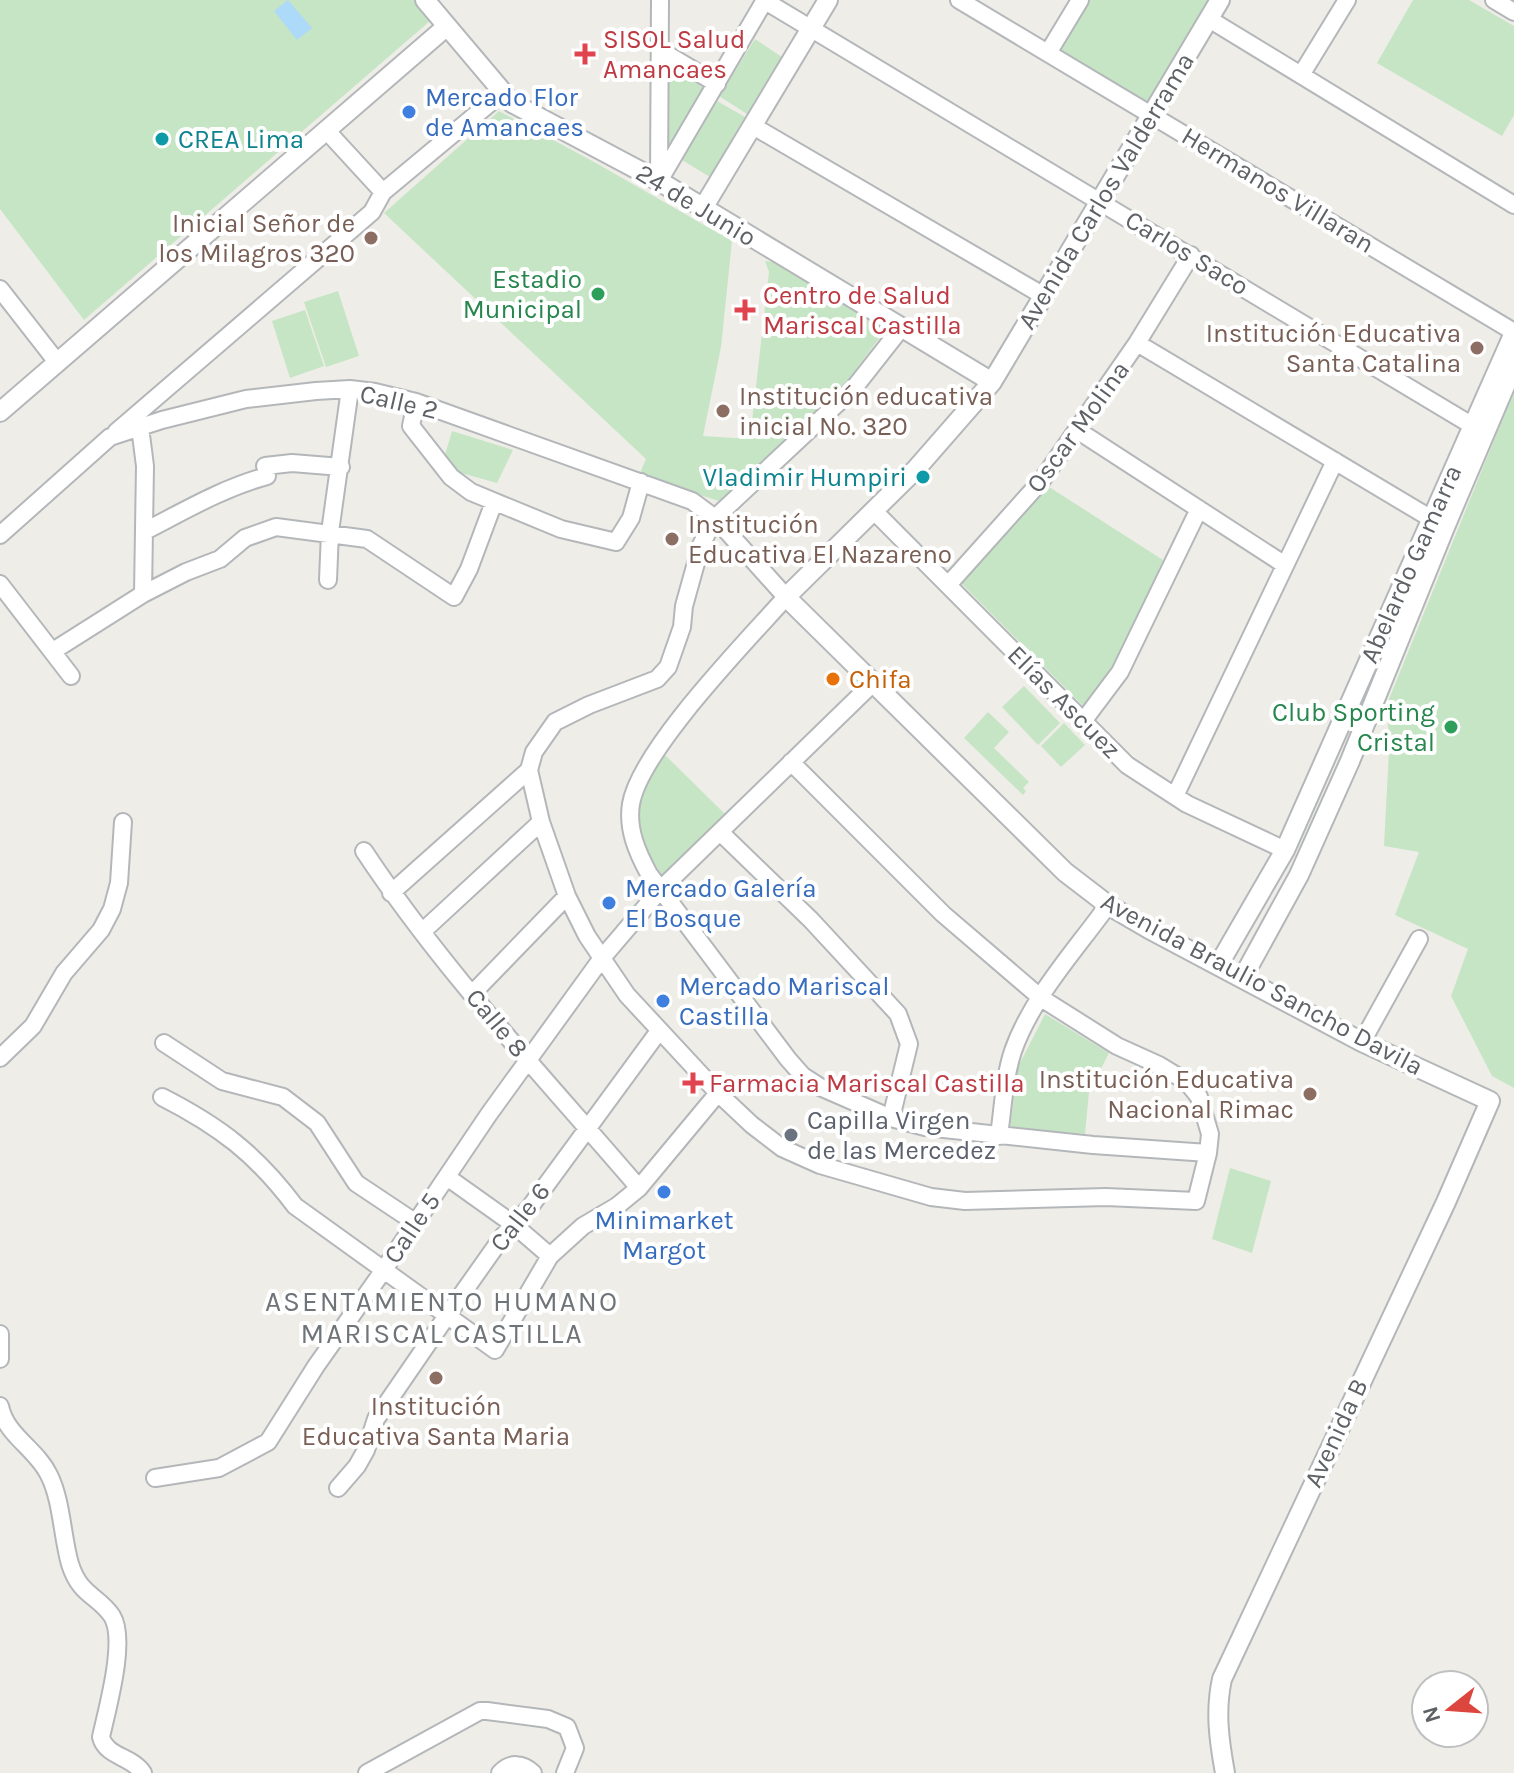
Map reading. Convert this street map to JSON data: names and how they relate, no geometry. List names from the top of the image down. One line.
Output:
{"streets":{"street":["Hermanos Villaran","Avenida Carlos Valderrama","24 de Junio","Carlos Saco","Calle 2","Oscar Molina","Abelardo Gamarra","Elías Ascuez","Avenida Braulio Sancho Davila","Calle 8","Calle 6","Calle 5","Avenida B"]},"crossings":[["Hermanos Villaran","Avenida Carlos Valderrama"],["Hermanos Villaran","Abelardo Gamarra"],["Avenida Carlos Valderrama","24 de Junio"],["Avenida Carlos Valderrama","Carlos Saco"],["Avenida Carlos Valderrama","Calle 2"],["Avenida Carlos Valderrama","Elías Ascuez"],["Avenida Carlos Valderrama","Avenida Braulio Sancho Davila"],["Carlos Saco","Oscar Molina"],["Carlos Saco","Abelardo Gamarra"],["Calle 2","Avenida Braulio Sancho Davila"],["Oscar Molina","Elías Ascuez"],["Abelardo Gamarra","Elías Ascuez"],["Abelardo Gamarra","Avenida Braulio Sancho Davila"],["Avenida Braulio Sancho Davila","Calle 5"],["Avenida Braulio Sancho Davila","Avenida B"],["Calle 8","Calle 6"],["Calle 8","Calle 5"]],"districts":["ASENTAMIENTO HUMANO MARISCAL CASTILLA"],"places":{"health":["SISOL Salud Amancaes","Centro de Salud Mariscal Castilla","Farmacia Mariscal Castilla"],"other":["Mercado Flor de Amancaes","CREA Lima","Inicial Señor de los Milagros 320","Estadio Municipal","Institución Educativa Santa Catalina","Institución educativa inicial No. 320","Vladimir Humpiri","Institución Educativa El Nazareno","Chifa","Club Sporting Cristal","Mercado Galería El Bosque","Mercado Mariscal Castilla","Institución Educativa Nacional Rimac","Capilla Virgen de las Mercedez","Minimarket Margot","Institución Educativa Santa Maria"]},"north":"left"}
